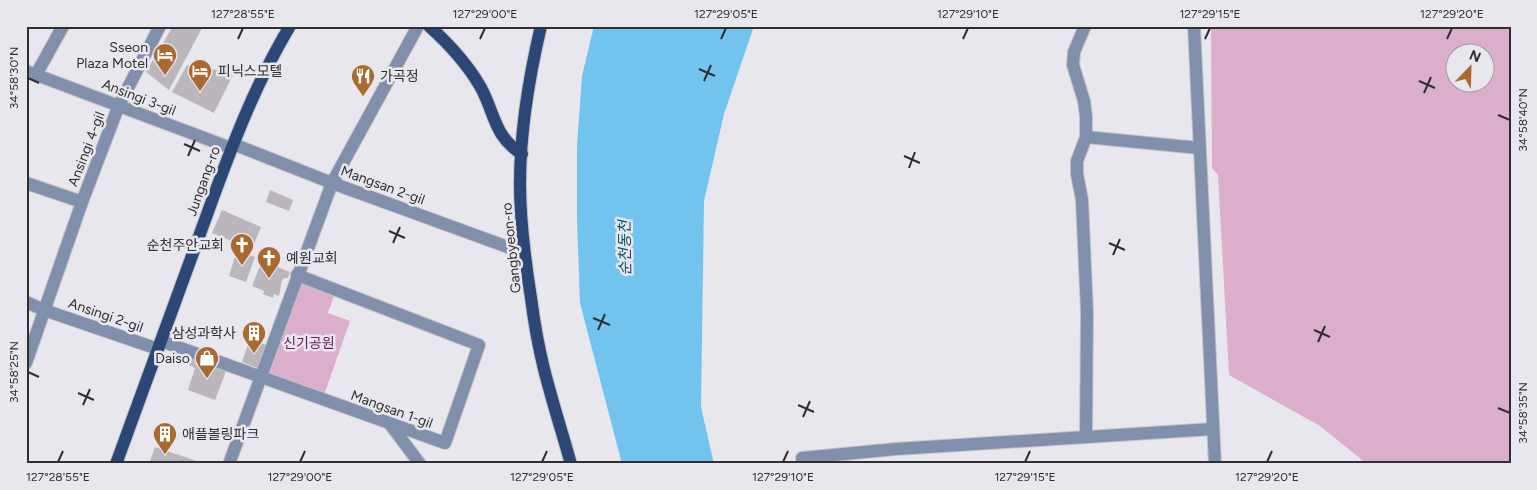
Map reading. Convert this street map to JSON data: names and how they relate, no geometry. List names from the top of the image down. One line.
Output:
{"streets":{"main road":["Jungang-ro","Gangbyeon-ro"],"street":["Ansingi 3-gil","Ansingi 4-gil","Mangsan 2-gil","Ansingi 2-gil","Mangsan 1-gil"]},"crossings":[["Ansingi 3-gil","Ansingi 4-gil"],["Ansingi 3-gil","Jungang-ro"],["Ansingi 3-gil","Mangsan 2-gil"],["Ansingi 4-gil","Ansingi 2-gil"],["Jungang-ro","Mangsan 2-gil"],["Jungang-ro","Ansingi 2-gil"],["Jungang-ro","Mangsan 1-gil"],["Mangsan 2-gil","Gangbyeon-ro"],["Ansingi 2-gil","Mangsan 1-gil"]],"water":["순천동천"],"parks":["신기공원"],"places":{"hotel":["Sseon Plaza Motel","피닉스모텔"],"restaurant":["가곡정"],"church":["순천주안교회","예원교회"],"building":["삼성과학사","애플볼링파크"],"shop":["Daiso"]},"north":"top right","coordinates":["127°28'55\"E","127°29'00\"E","127°29'05\"E","127°29'10\"E","127°29'15\"E","127°29'20\"E","34°58'30\"N","34°58'40\"N","34°58'25\"N","34°58'35\"N"]}
